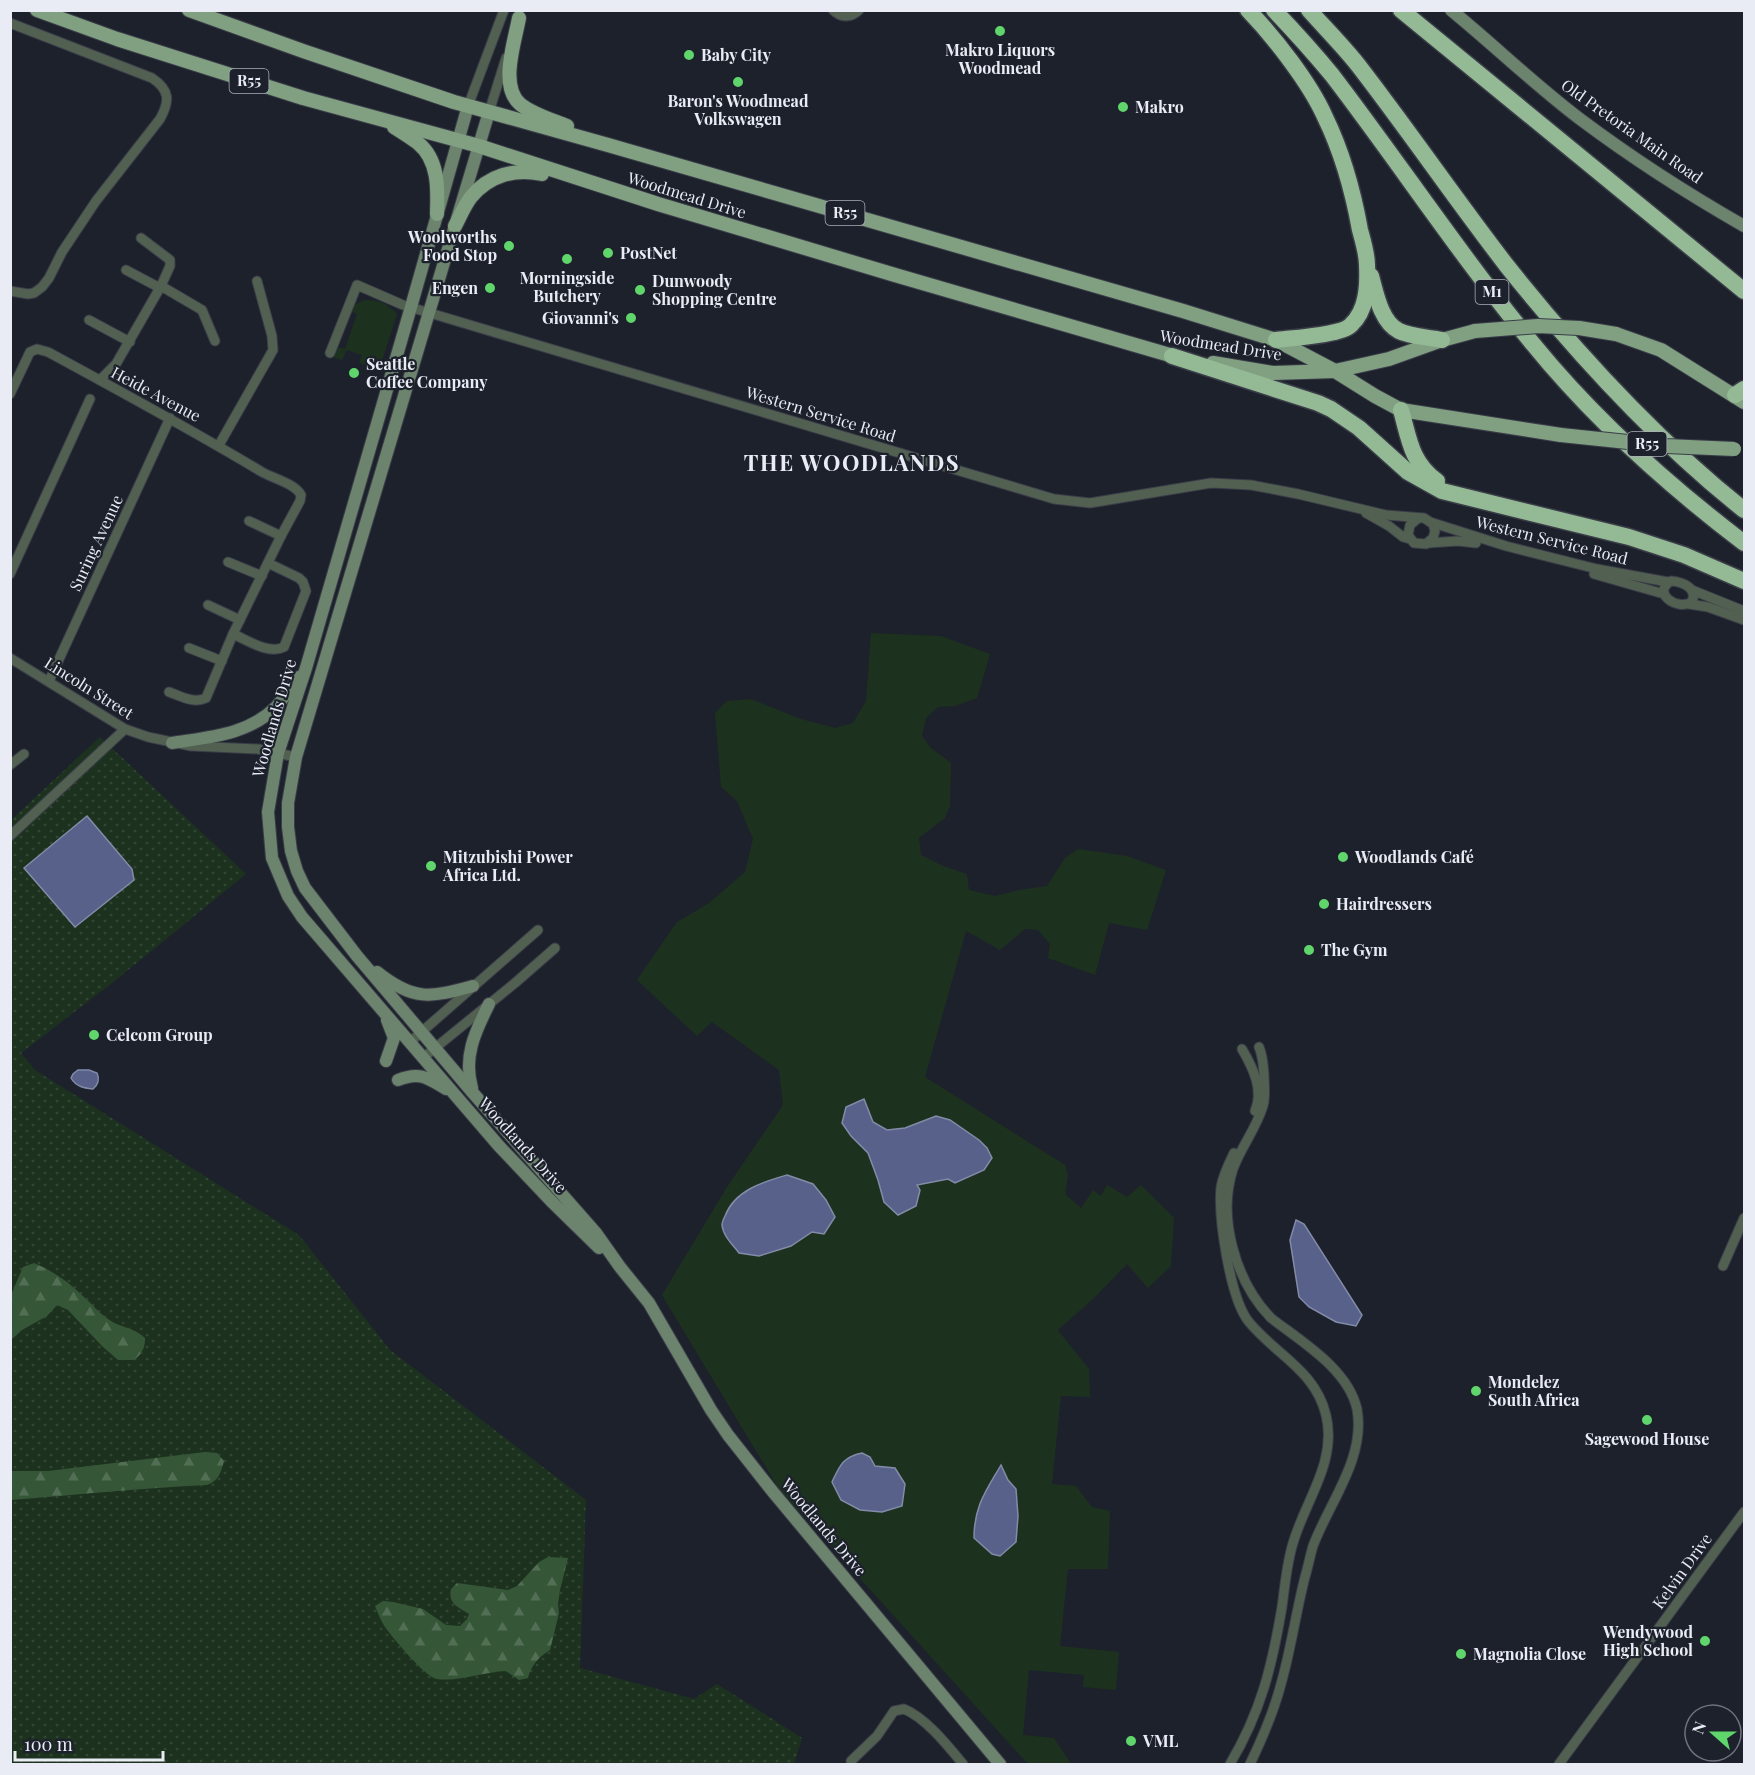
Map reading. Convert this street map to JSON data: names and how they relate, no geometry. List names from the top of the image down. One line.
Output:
{"streets":{"highway":["M1"],"main road":["R55","Old Pretoria Main Road","Woodmead Drive","Woodlands Drive"],"street":["Heide Avenue","Western Service Road","Suring Avenue","Lincoln Street","Kelvin Drive"]},"crossings":[["Woodmead Drive","Woodlands Drive"],["Heide Avenue","Suring Avenue"],["Western Service Road","Woodlands Drive"],["Suring Avenue","Lincoln Street"],["Lincoln Street","Woodlands Drive"]],"districts":["THE WOODLANDS"],"places":["Makro Liquors Woodmead","Baby City","Baron's Woodmead Volkswagen","Makro","Woolworths Food Stop","PostNet","Morningside Butchery","Engen","Dunwoody Shopping Centre","Giovanni's","Seattle Coffee Company","Woodlands Café","Mitzubishi Power Africa Ltd.","Hairdressers","The Gym","Celcom Group","Mondelez South Africa","Sagewood House","Wendywood High School","Magnolia Close","VML"],"scale_bar":"100 m","north":"left"}
